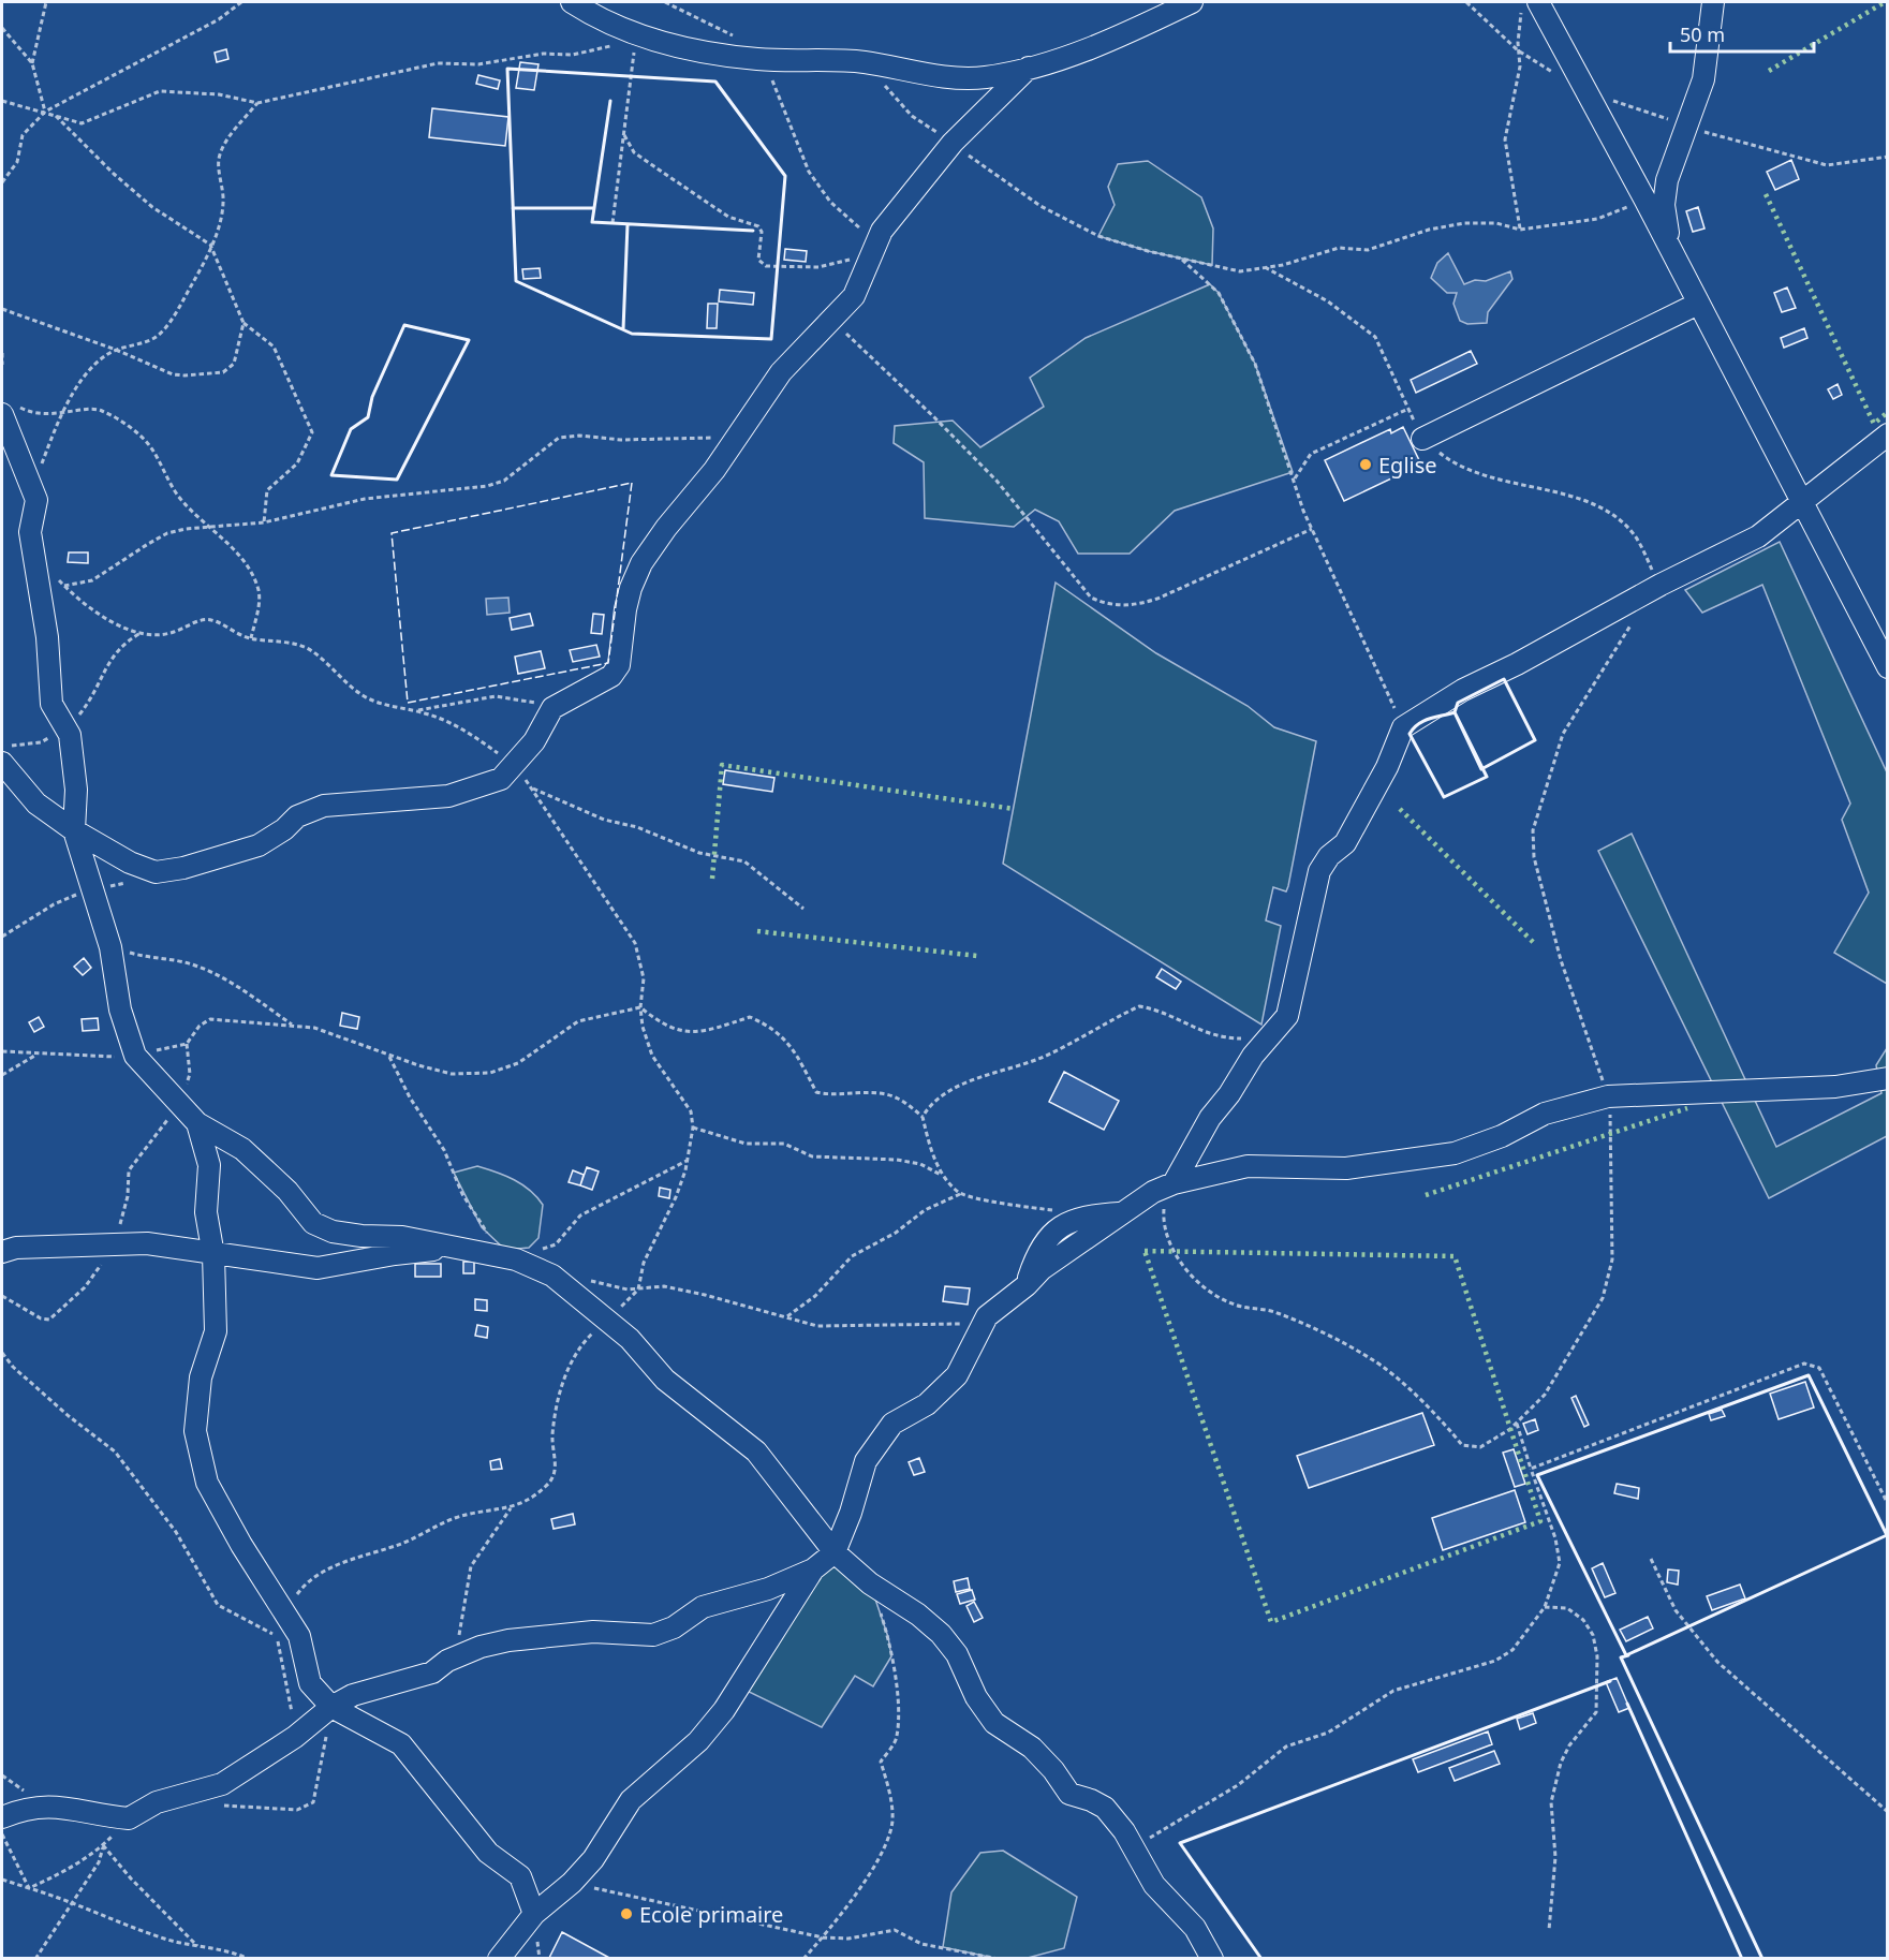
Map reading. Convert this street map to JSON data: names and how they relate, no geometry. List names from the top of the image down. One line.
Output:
{"places":["Eglise","Ecole primaire"],"scale_bar":"50 m"}
